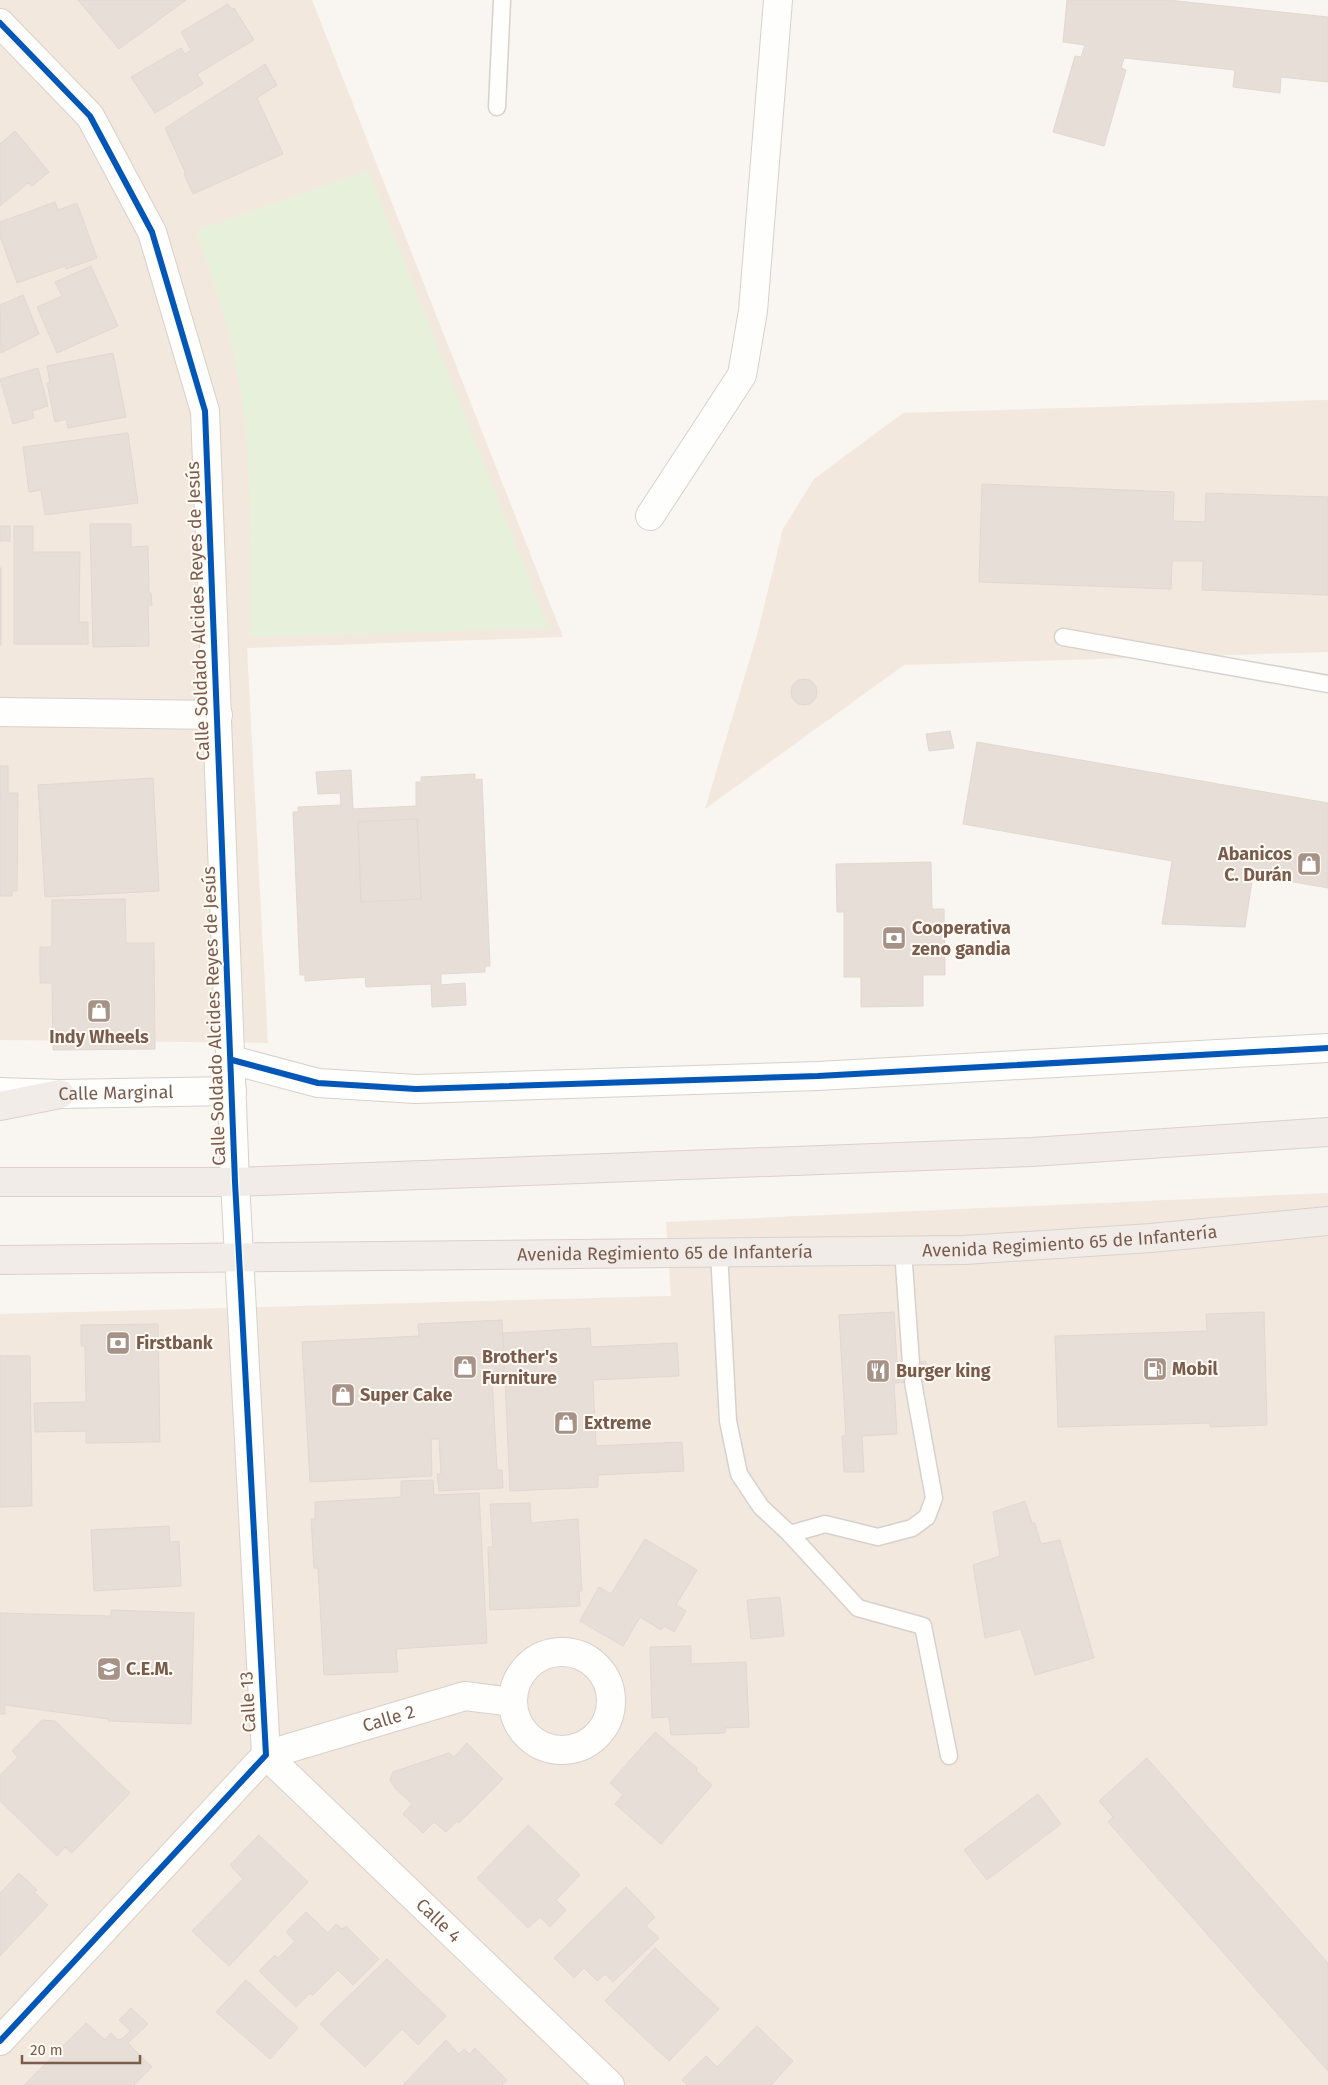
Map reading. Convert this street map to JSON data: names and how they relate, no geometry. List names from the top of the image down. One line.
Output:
{"streets":{"highway":["Avenida Regimiento 65 de Infantería"],"street":["Calle Soldado Alcides Reyes de Jesús","Calle Marginal","Calle 13","Calle 2","Calle 4"]},"crossings":[["Calle Soldado Alcides Reyes de Jesús","Calle Marginal"],["Calle Soldado Alcides Reyes de Jesús","Avenida Regimiento 65 de Infantería"],["Calle Soldado Alcides Reyes de Jesús","Calle 13"],["Avenida Regimiento 65 de Infantería","Calle 13"],["Calle 13","Calle 2"],["Calle 13","Calle 4"],["Calle 2","Calle 4"]],"places":{"shop":["Abanicos C. Durán","Indy Wheels","Brother's Furniture","Super Cake","Extreme"],"bank":["Cooperativa zeno gandia","Firstbank"],"fuel station":["Mobil"],"restaurant":["Burger king"],"school or university":["C.E.M."]},"scale_bar":"20 m"}
